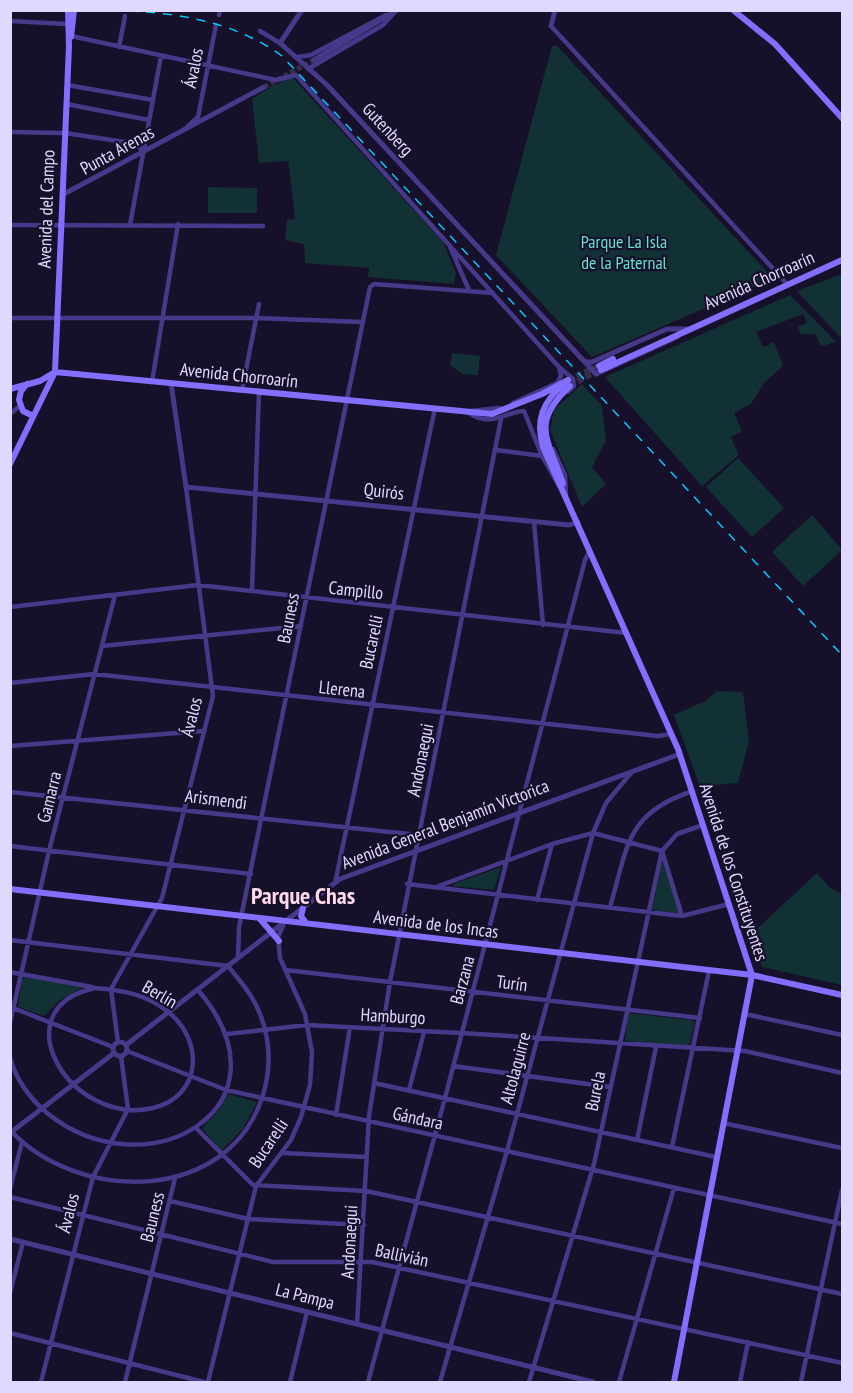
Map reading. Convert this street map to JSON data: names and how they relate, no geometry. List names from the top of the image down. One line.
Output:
{"streets":{"main road":["Avenida del Campo","Avenida Chorroarín","Avenida de los Constituyentes","Avenida de los Incas"],"street":["Ávalos","Gutenberg","Punta Arenas","Quirós","Campillo","Bauness","Bucarelli","Llerena","Andonaegui","Gamarra","Arismendi","Avenida General Benjamín Victorica","Barzana","Turín","Berlín","Hamburgo","Altolaguirre","Burela","Gándara","Ballivián","La Pampa"]},"crossings":[["Ávalos","Gutenberg"],["Ávalos","Punta Arenas"],["Ávalos","Avenida Chorroarín"],["Ávalos","Quirós"],["Ávalos","Campillo"],["Ávalos","Llerena"],["Ávalos","Arismendi"],["Ávalos","Avenida de los Incas"],["Ávalos","Berlín"],["Ávalos","Ballivián"],["Ávalos","La Pampa"],["Gutenberg","Avenida Chorroarín"],["Gutenberg","Bauness"],["Punta Arenas","Avenida del Campo"],["Avenida del Campo","Avenida Chorroarín"],["Avenida Chorroarín","Bauness"],["Avenida Chorroarín","Bucarelli"],["Avenida Chorroarín","Andonaegui"],["Avenida Chorroarín","Avenida de los Constituyentes"],["Quirós","Bauness"],["Quirós","Bucarelli"],["Quirós","Andonaegui"],["Quirós","Avenida de los Constituyentes"],["Campillo","Bauness"],["Campillo","Bucarelli"],["Campillo","Andonaegui"],["Campillo","Gamarra"],["Campillo","Avenida de los Constituyentes"],["Campillo","Barzana"],["Bauness","Llerena"],["Bauness","Arismendi"],["Bauness","Avenida General Benjamín Victorica"],["Bauness","Avenida de los Incas"],["Bauness","Hamburgo"],["Bauness","Gándara"],["Bauness","Ballivián"],["Bauness","La Pampa"],["Bucarelli","Llerena"],["Bucarelli","Arismendi"],["Bucarelli","Avenida General Benjamín Victorica"],["Bucarelli","Turín"],["Bucarelli","Hamburgo"],["Bucarelli","Gándara"],["Bucarelli","Ballivián"],["Bucarelli","La Pampa"],["Llerena","Andonaegui"],["Llerena","Gamarra"],["Llerena","Avenida de los Constituyentes"],["Llerena","Barzana"],["Andonaegui","Arismendi"],["Andonaegui","Avenida General Benjamín Victorica"],["Andonaegui","Avenida de los Incas"],["Andonaegui","Turín"],["Andonaegui","Hamburgo"],["Andonaegui","Gándara"],["Andonaegui","Ballivián"],["Andonaegui","La Pampa"],["Gamarra","Arismendi"],["Gamarra","Avenida de los Incas"],["Avenida General Benjamín Victorica","Avenida de los Constituyentes"],["Avenida General Benjamín Victorica","Avenida de los Incas"],["Avenida General Benjamín Victorica","Barzana"],["Avenida General Benjamín Victorica","Berlín"],["Avenida General Benjamín Victorica","Altolaguirre"],["Avenida General Benjamín Victorica","Gándara"],["Avenida de los Constituyentes","Avenida de los Incas"],["Avenida de los Constituyentes","Barzana"],["Avenida de los Constituyentes","Hamburgo"],["Avenida de los Constituyentes","Gándara"],["Avenida de los Constituyentes","Ballivián"],["Avenida de los Incas","Barzana"],["Avenida de los Incas","Altolaguirre"],["Avenida de los Incas","Burela"],["Barzana","Turín"],["Barzana","Hamburgo"],["Barzana","Gándara"],["Barzana","Ballivián"],["Barzana","La Pampa"],["Turín","Altolaguirre"],["Turín","Burela"],["Berlín","Gándara"],["Hamburgo","Altolaguirre"],["Hamburgo","Burela"],["Altolaguirre","Gándara"],["Altolaguirre","Ballivián"],["Altolaguirre","La Pampa"],["Burela","Gándara"],["Burela","Ballivián"],["Burela","La Pampa"]],"districts":["Parque Chas"],"parks":["Parque La Isla de la Paternal"]}
